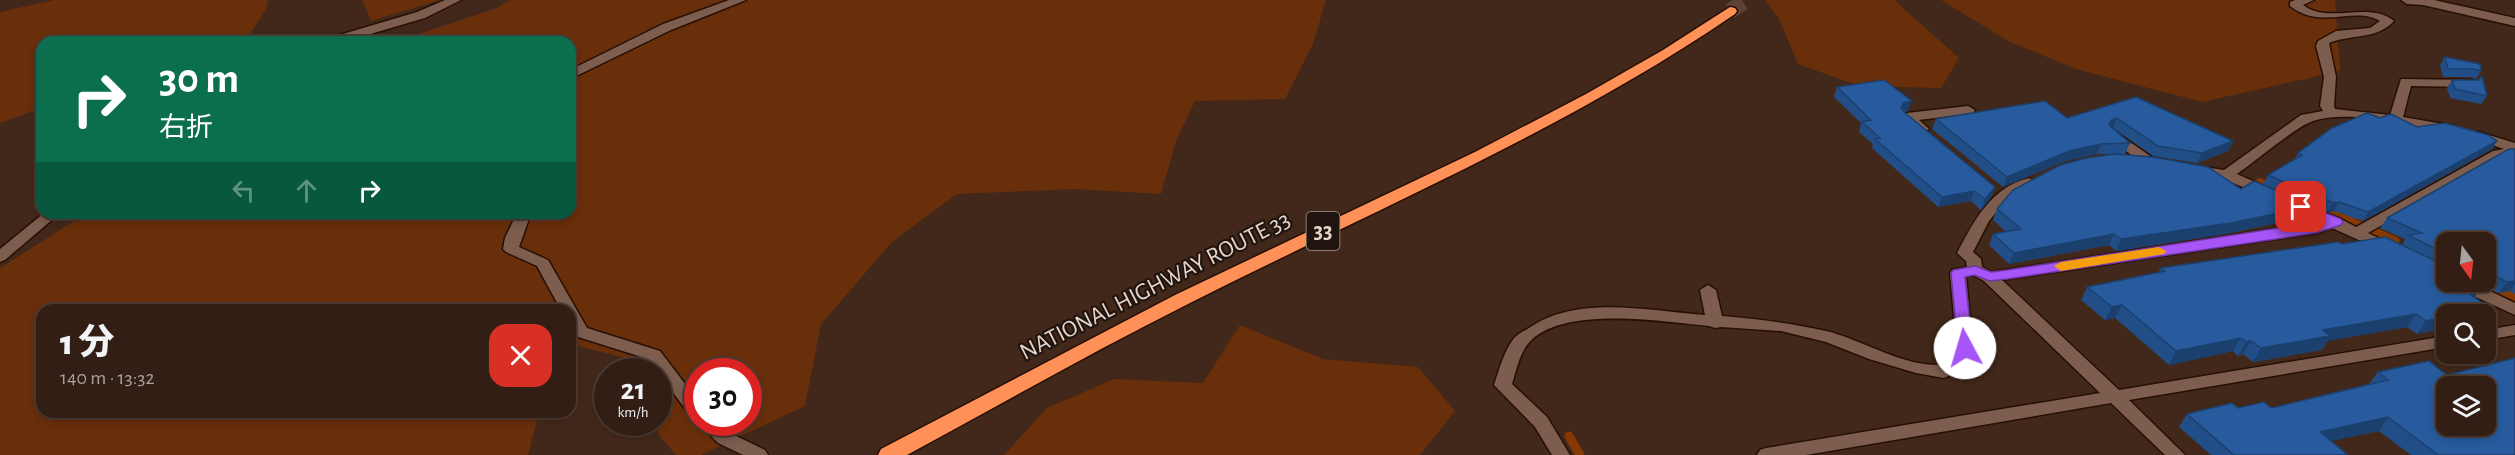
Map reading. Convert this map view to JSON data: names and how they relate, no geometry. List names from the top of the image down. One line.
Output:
{"streets":{"highway":["33","NATIONAL HIGHWAY ROUTE 33"]},"north":"bottom","page":{"turn":["30 m","右折"],"heading":["1 分","140 m · 13:32"],"speed":"21 km/h","limit":"30"}}
